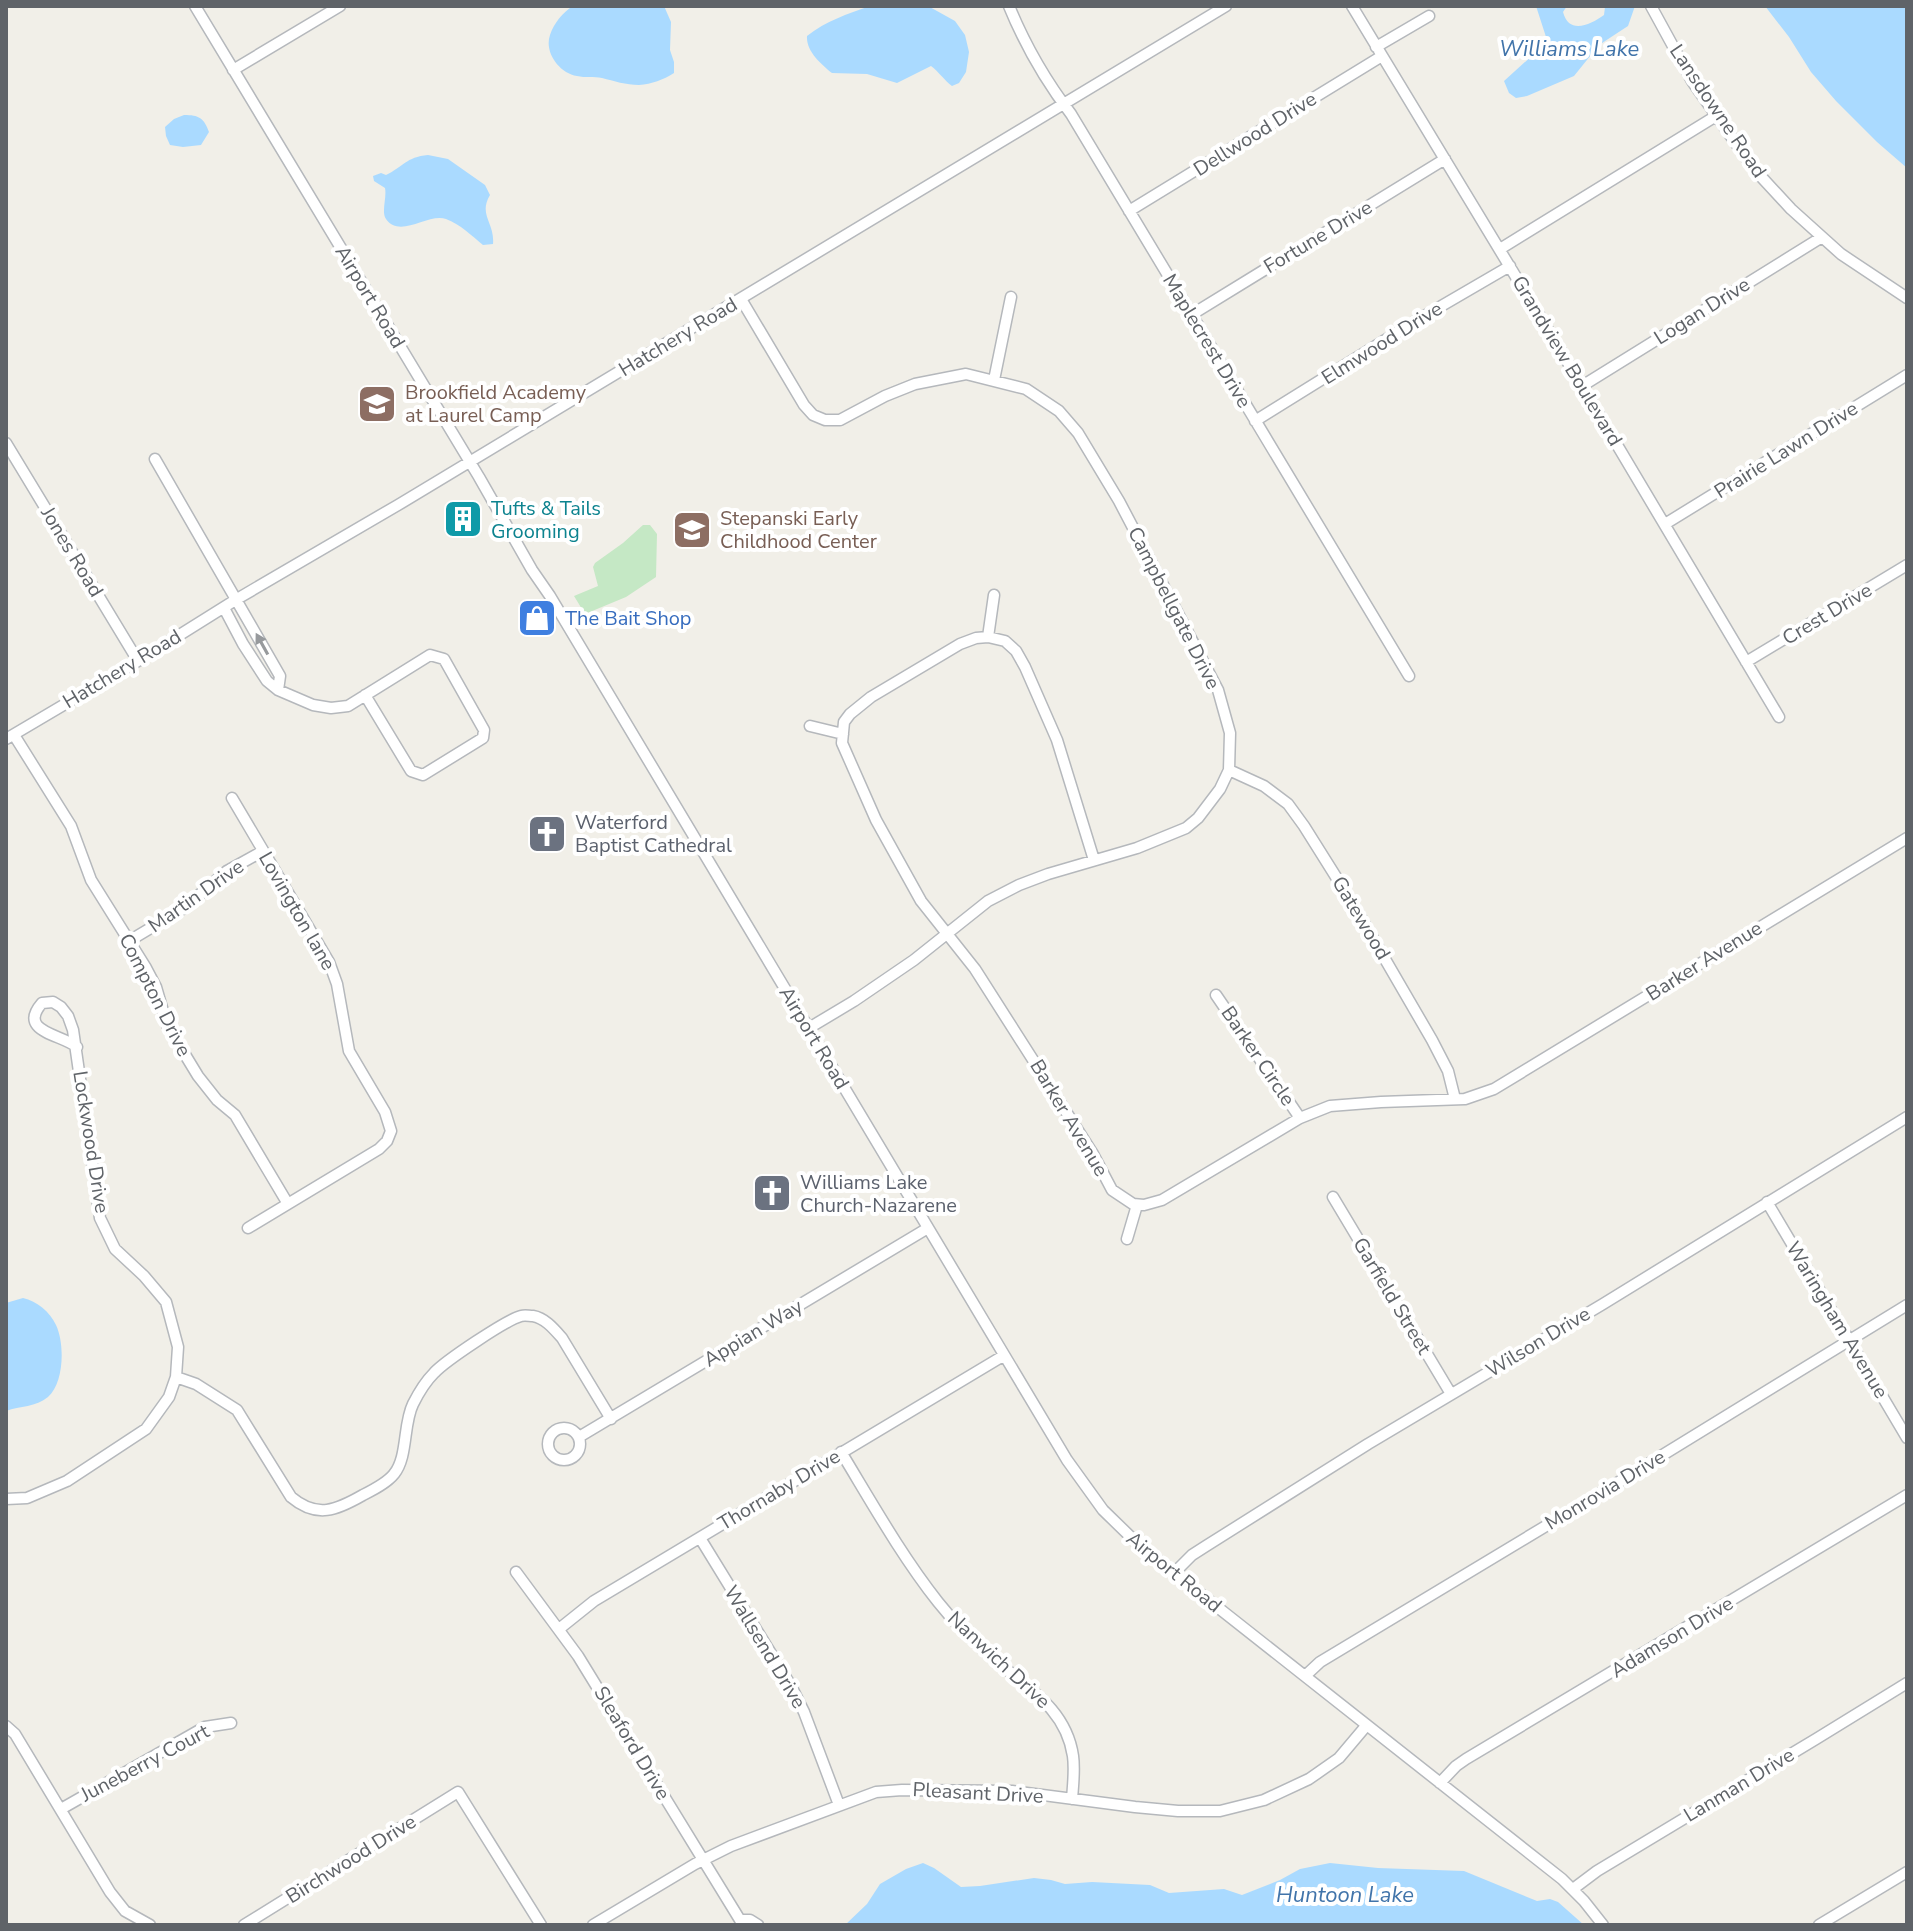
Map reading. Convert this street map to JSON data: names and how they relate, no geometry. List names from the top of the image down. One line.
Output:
{"streets":{"street":["Lansdowne Road","Dellwood Drive","Fortune Drive","Airport Road","Logan Drive","Hatchery Road","Maplecrest Drive","Elmwood Drive","Grandview Boulevard","Prairie Lawn Drive","Jones Road","Campbellgate Drive","Crest Drive","Martin Drive","Lovington lane","Gatewood","Barker Avenue","Compton Drive","Barker Circle","Lockwood Drive","Garfield Street","Waringham Avenue","Appian Way","Wilson Drive","Thornaby Drive","Monrovia Drive","Adamson Drive","Wallsend Drive","Nanwich Drive","Sleaford Drive","Juneberry Court","Lanman Drive","Pleasant Drive","Birchwood Drive"]},"crossings":[["Lansdowne Road","Logan Drive"],["Dellwood Drive","Maplecrest Drive"],["Dellwood Drive","Grandview Boulevard"],["Fortune Drive","Maplecrest Drive"],["Fortune Drive","Grandview Boulevard"],["Airport Road","Hatchery Road"],["Airport Road","Appian Way"],["Airport Road","Wilson Drive"],["Airport Road","Thornaby Drive"],["Airport Road","Monrovia Drive"],["Airport Road","Adamson Drive"],["Airport Road","Lanman Drive"],["Airport Road","Pleasant Drive"],["Logan Drive","Grandview Boulevard"],["Hatchery Road","Maplecrest Drive"],["Hatchery Road","Jones Road"],["Hatchery Road","Campbellgate Drive"],["Hatchery Road","Compton Drive"],["Maplecrest Drive","Elmwood Drive"],["Elmwood Drive","Grandview Boulevard"],["Grandview Boulevard","Prairie Lawn Drive"],["Grandview Boulevard","Crest Drive"],["Campbellgate Drive","Gatewood"],["Martin Drive","Lovington lane"],["Martin Drive","Compton Drive"],["Lovington lane","Compton Drive"],["Gatewood","Barker Avenue"],["Barker Avenue","Barker Circle"],["Garfield Street","Wilson Drive"],["Waringham Avenue","Wilson Drive"],["Waringham Avenue","Monrovia Drive"],["Thornaby Drive","Wallsend Drive"],["Thornaby Drive","Nanwich Drive"],["Thornaby Drive","Sleaford Drive"],["Wallsend Drive","Pleasant Drive"],["Nanwich Drive","Pleasant Drive"],["Sleaford Drive","Pleasant Drive"]],"water":["Williams Lake","Huntoon Lake"],"places":{"school or university":["Brookfield Academy at Laurel Camp","Stepanski Early Childhood Center"],"building":["Tufts & Tails Grooming"],"shop":["The Bait Shop"],"church":["Waterford Baptist Cathedral","Williams Lake Church-Nazarene"]}}
